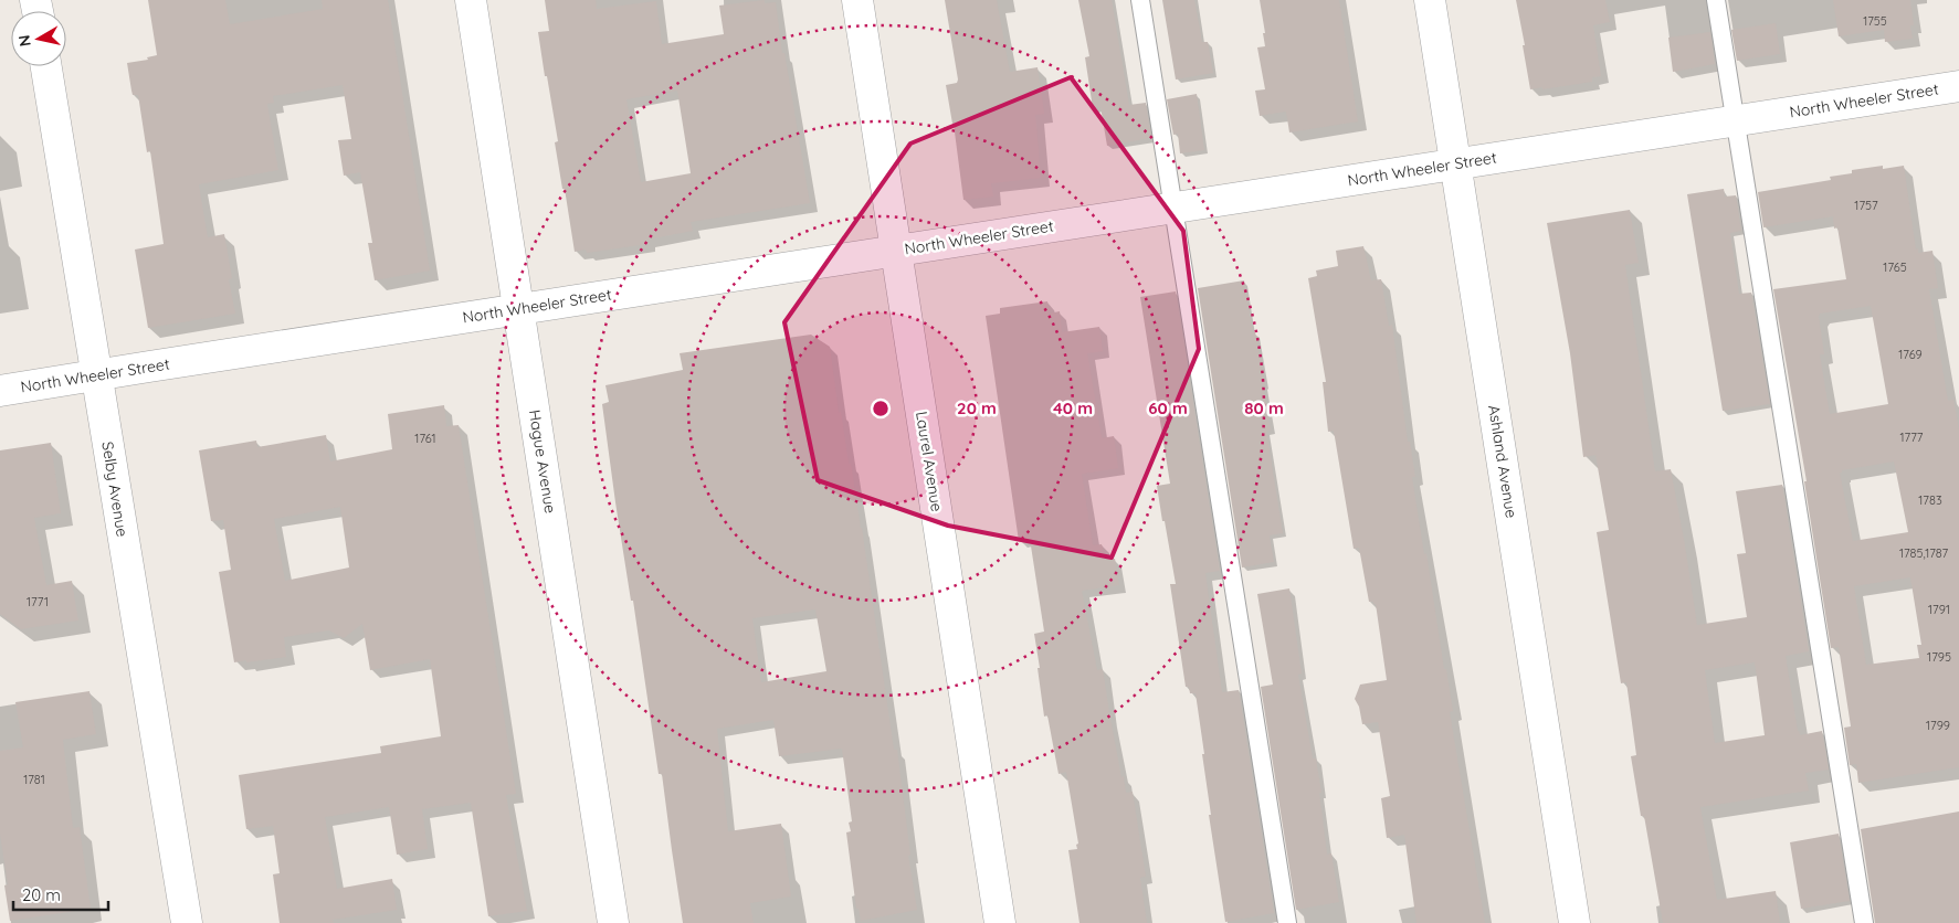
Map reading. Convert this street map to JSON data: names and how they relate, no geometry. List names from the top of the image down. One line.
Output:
{"streets":{"street":["North Wheeler Street","Hague Avenue","Laurel Avenue","Ashland Avenue","Selby Avenue"]},"crossings":[["North Wheeler Street","Hague Avenue"],["North Wheeler Street","Laurel Avenue"],["North Wheeler Street","Ashland Avenue"],["North Wheeler Street","Selby Avenue"]],"house_numbers":["1755","1757","1765","1769","1777","1761","1783","1785,1787","1771","1791","1795","1799","1781"],"scale_bar":"20 m","north":"left","rings":["20 m","40 m","60 m","80 m"]}
